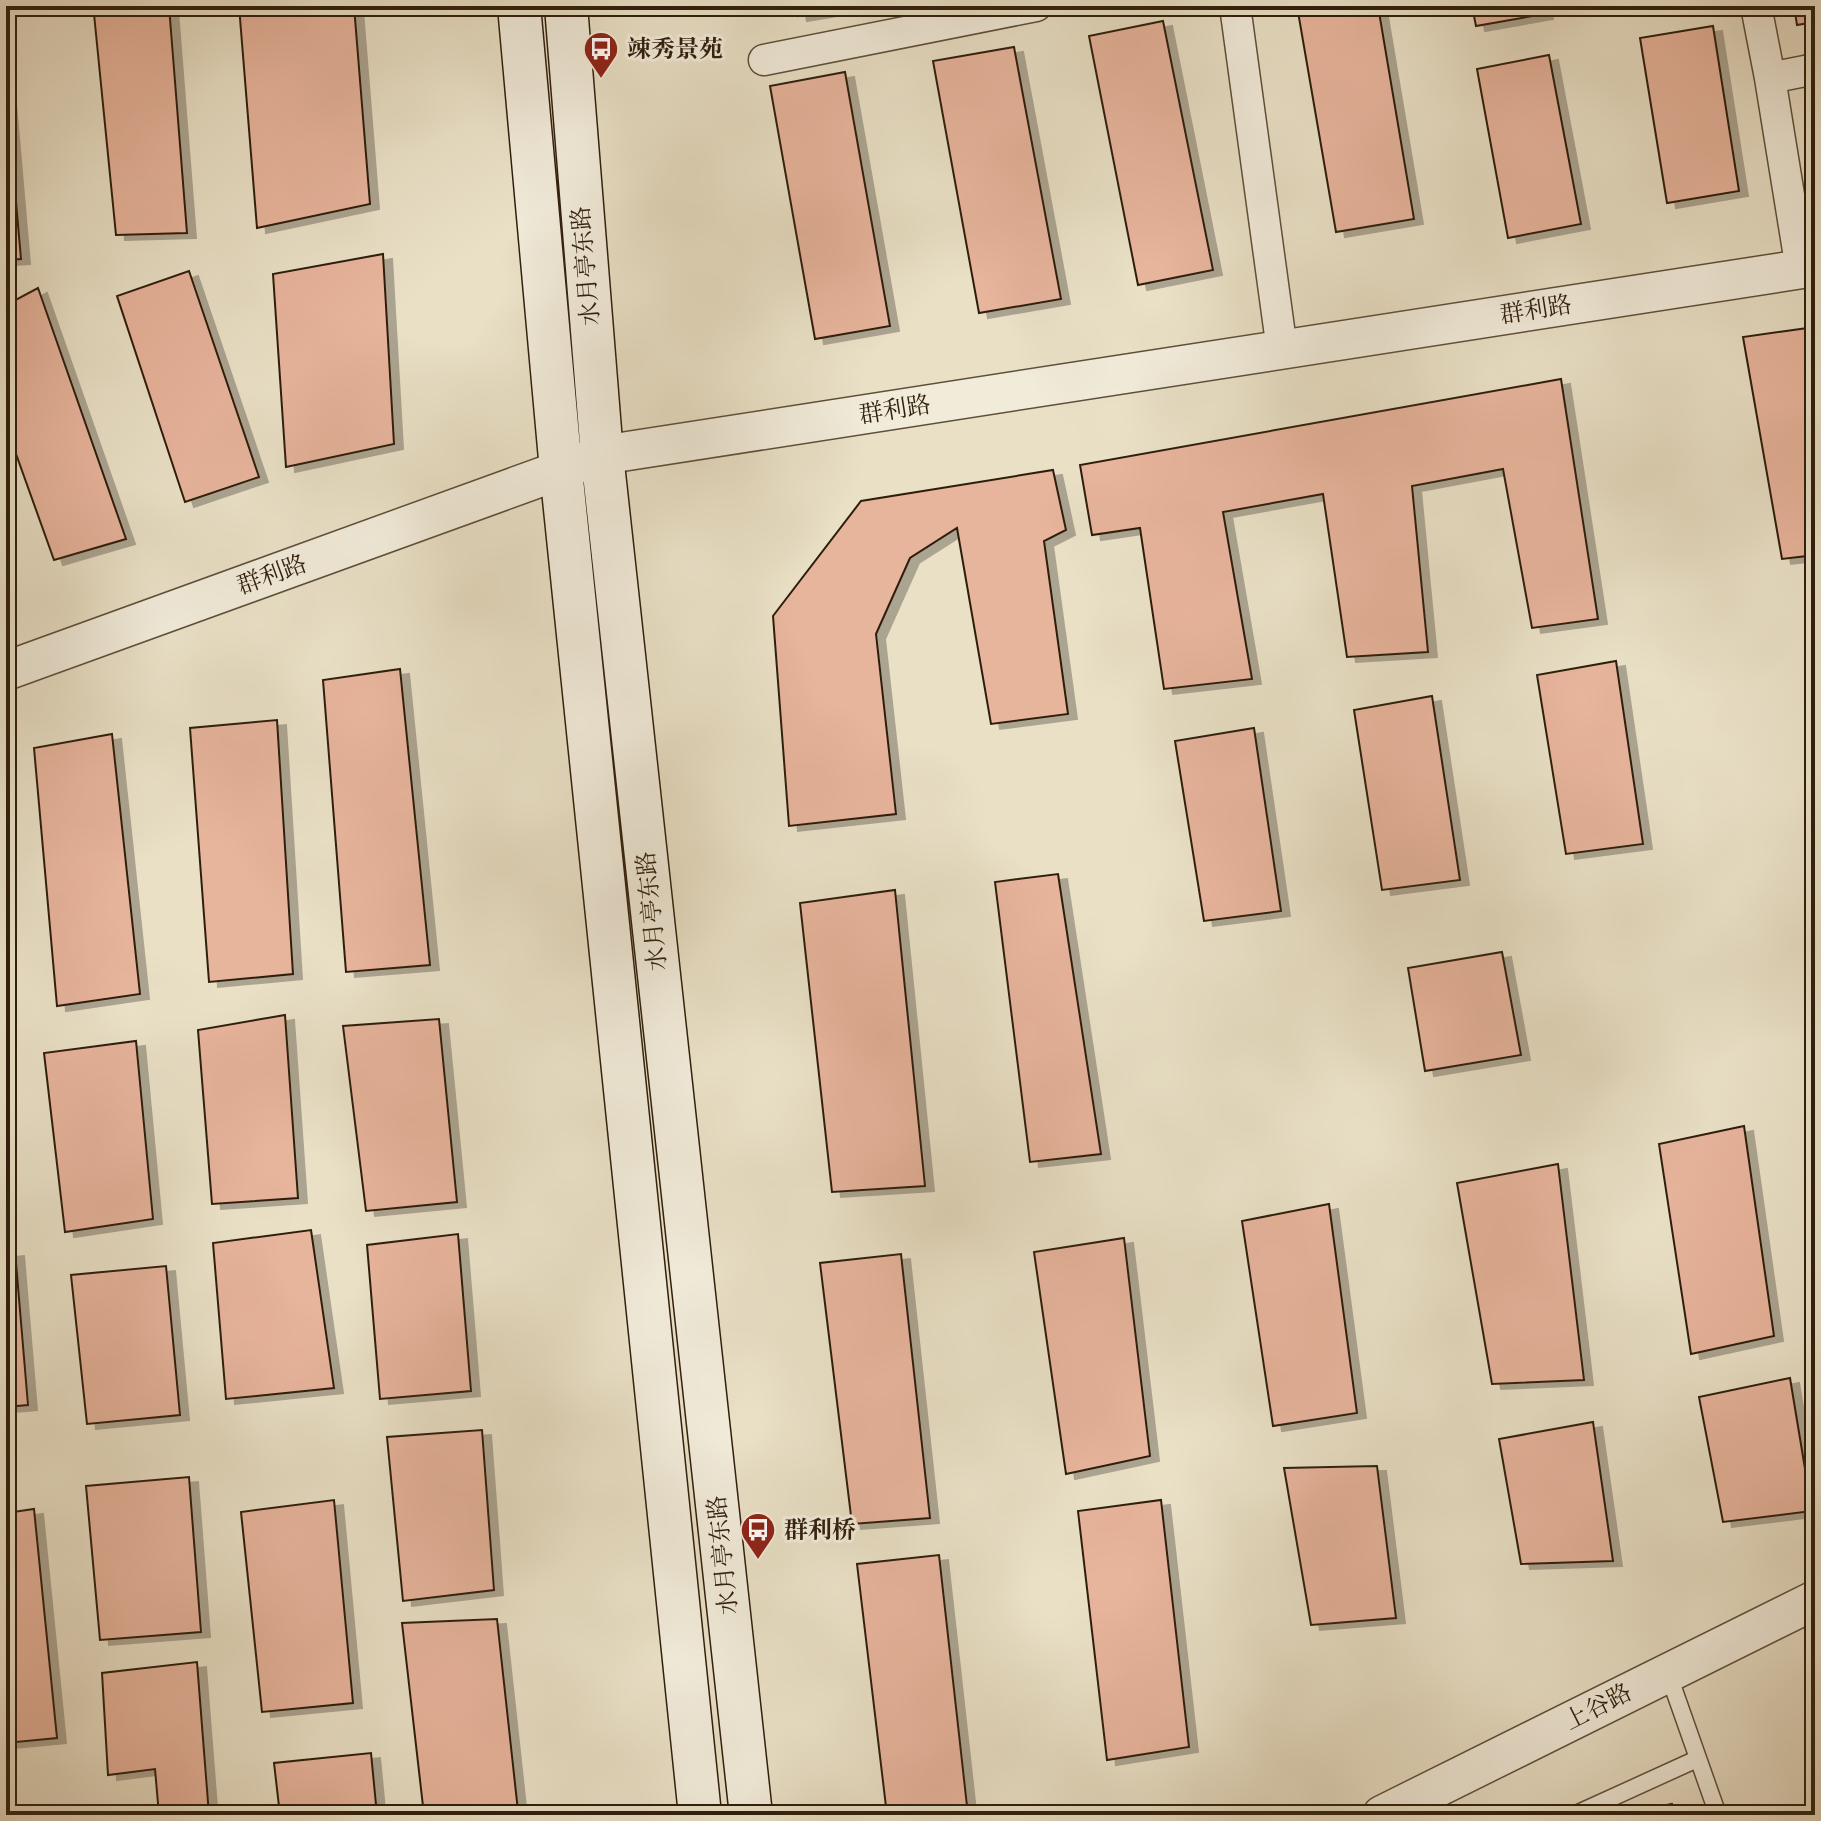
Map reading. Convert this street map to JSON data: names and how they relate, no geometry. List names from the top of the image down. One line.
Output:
{"streets":{"main road":["水月亭东路"],"street":["群利路","上谷路"]},"crossings":[["水月亭东路","群利路"]],"places":{"bus stop":["竦秀景苑","群利桥"]}}
